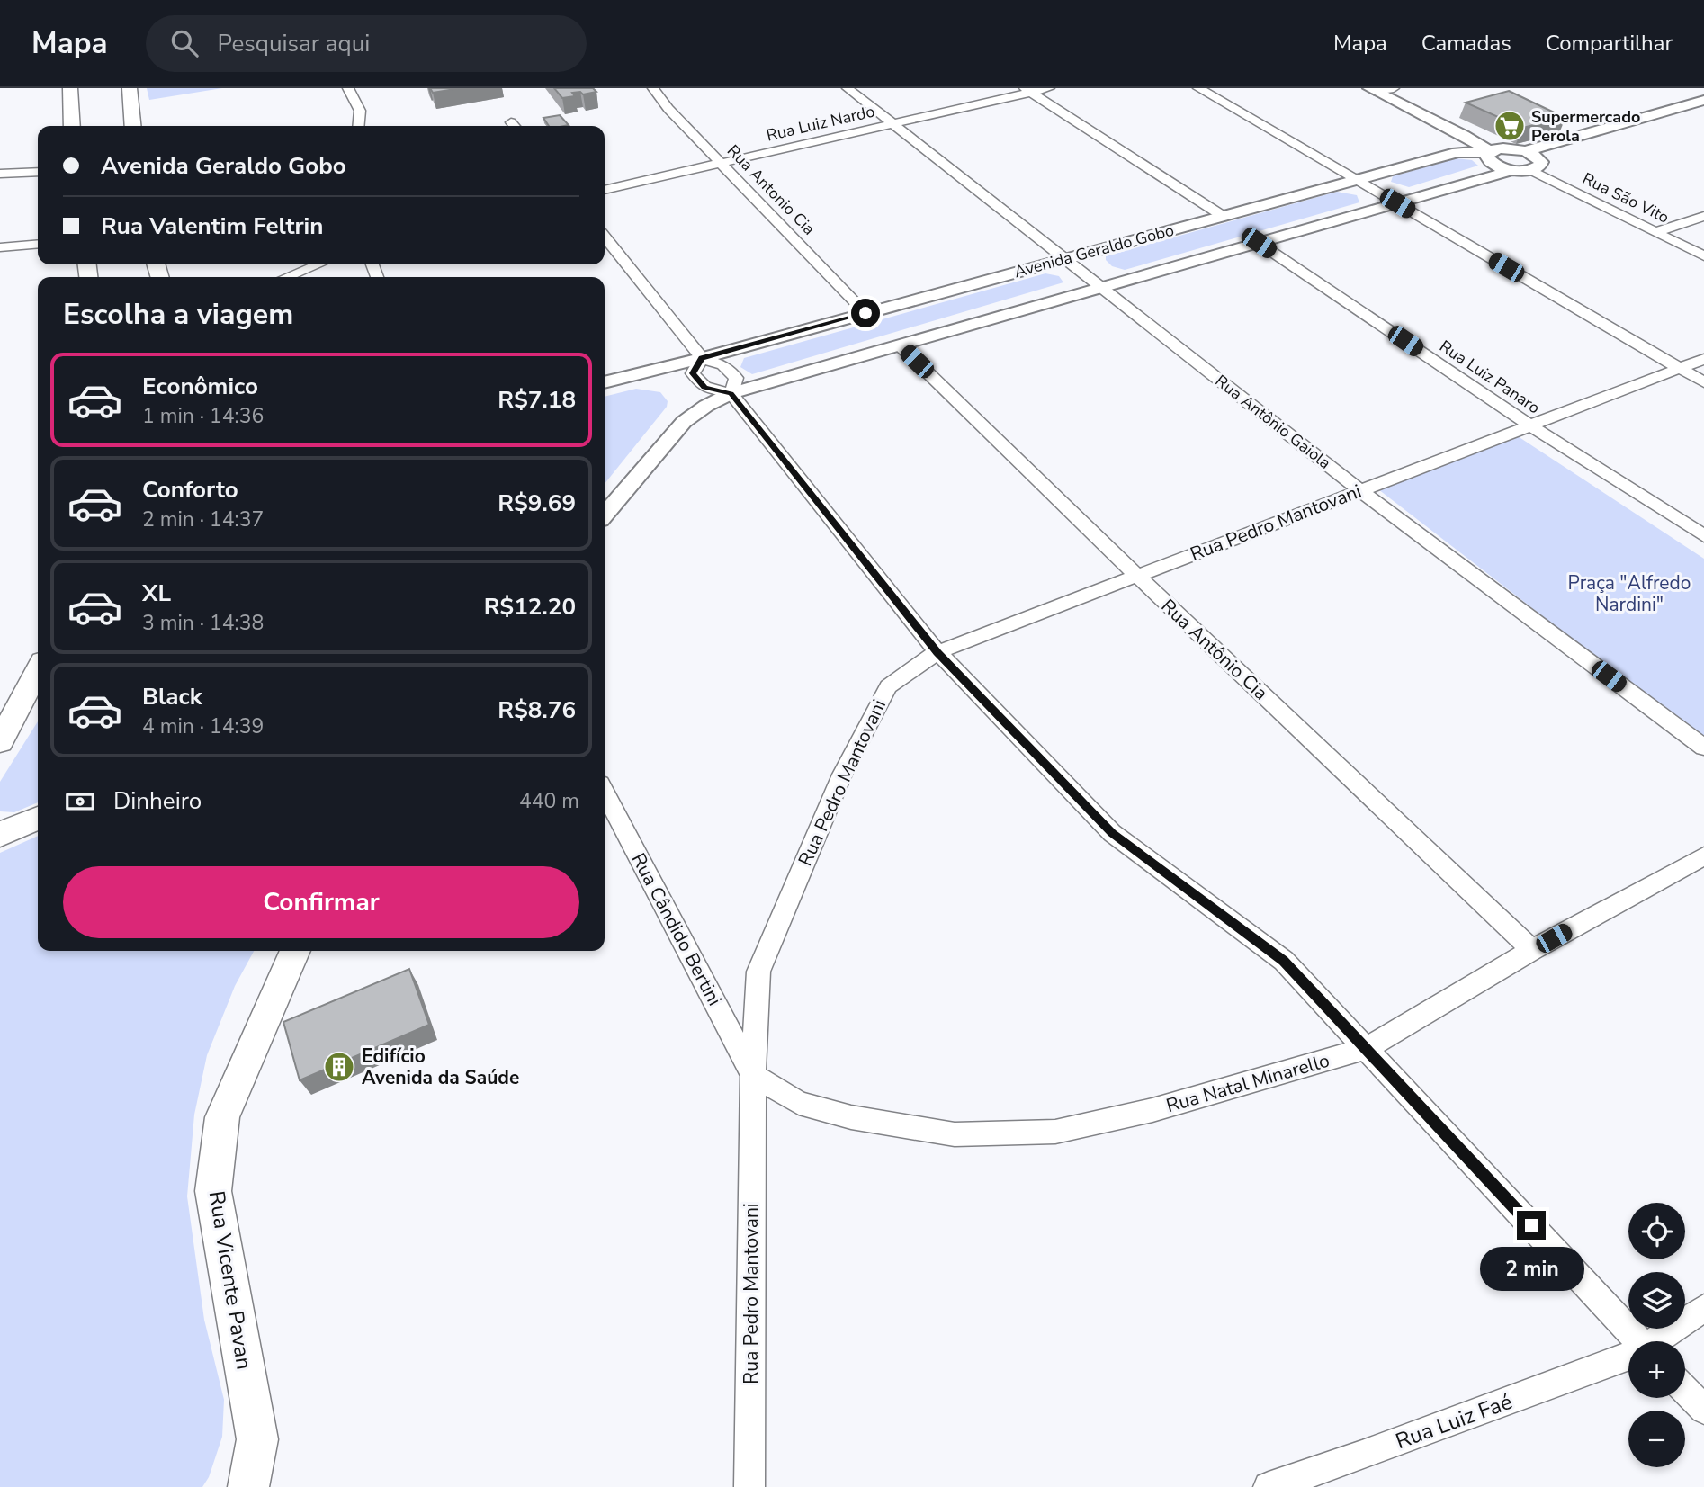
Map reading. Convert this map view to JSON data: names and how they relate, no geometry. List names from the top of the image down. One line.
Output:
{"streets":{"main road":["Rua Vicente Pavan"],"street":["Rua Luiz Nardo","Rua Antonio Cia","Rua São Vito","Avenida Geraldo Gobo","Rua Luiz Panaro","Rua Antônio Gaiola","Rua Pedro Mantovani","Rua Antônio Cia","Rua Cândido Bertini","Rua Natal Minarello","Rua Luiz Faé"]},"crossings":[["Rua Luiz Nardo","Rua Antonio Cia"],["Rua Luiz Nardo","Rua Antônio Gaiola"],["Rua Antonio Cia","Avenida Geraldo Gobo"],["Avenida Geraldo Gobo","Rua Luiz Panaro"],["Avenida Geraldo Gobo","Rua Antônio Gaiola"],["Avenida Geraldo Gobo","Rua Antônio Cia"],["Rua Luiz Panaro","Rua Pedro Mantovani"],["Rua Antônio Gaiola","Rua Pedro Mantovani"],["Rua Pedro Mantovani","Rua Antônio Cia"],["Rua Pedro Mantovani","Rua Cândido Bertini"],["Rua Pedro Mantovani","Rua Natal Minarello"],["Rua Antônio Cia","Rua Natal Minarello"],["Rua Cândido Bertini","Rua Natal Minarello"]],"parks":["Praça \"Alfredo Nardini\""],"places":{"supermarket":["Supermercado Perola"],"building":["Edifício Avenida da Saúde"]},"page":{"header":"Mapa","search":"Pesquisar aqui","nav":["Mapa","Camadas","Compartilhar"],"banner":["Avenida Geraldo Gobo","Rua Valentim Feltrin"],"heading":"Escolha a viagem","list":[{"name":"Econômico","note":"1 min · 14:36","value":"R$7.18"},{"name":"Conforto","note":"2 min · 14:37","value":"R$9.69"},{"name":"XL","note":"3 min · 14:38","value":"R$12.20"},{"name":"Black","note":"4 min · 14:39","value":"R$8.76"}],"pay":["Dinheiro","440 m"],"buttons":"Confirmar","map_buttons":["+","−"],"bubble":"2 min"}}
